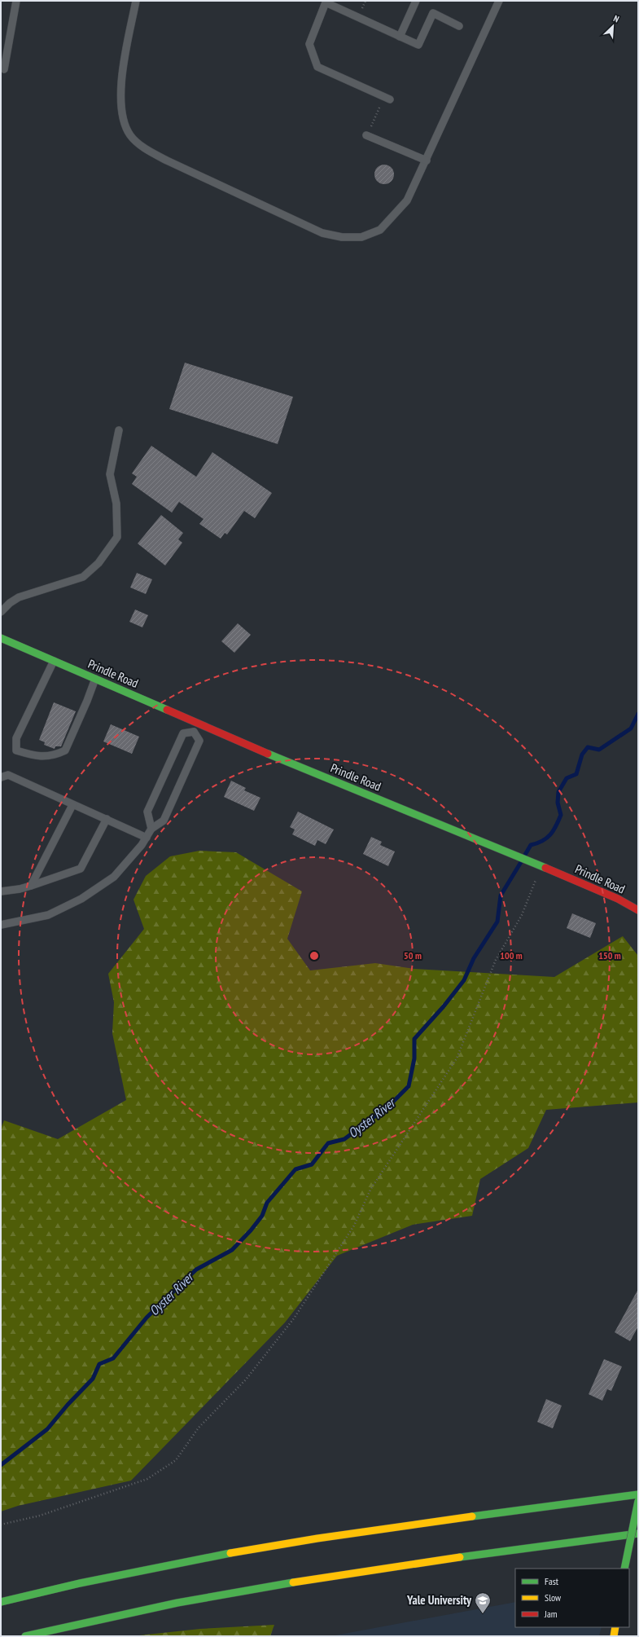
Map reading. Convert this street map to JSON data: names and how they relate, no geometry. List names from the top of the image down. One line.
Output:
{"streets":{"main road":["Prindle Road"]},"water":["Oyster River"],"places":{"school or university":["Yale University"]},"legend":["Fast","Slow","Jam"],"north":"top right","rings":["50 m","100 m","150 m"]}
